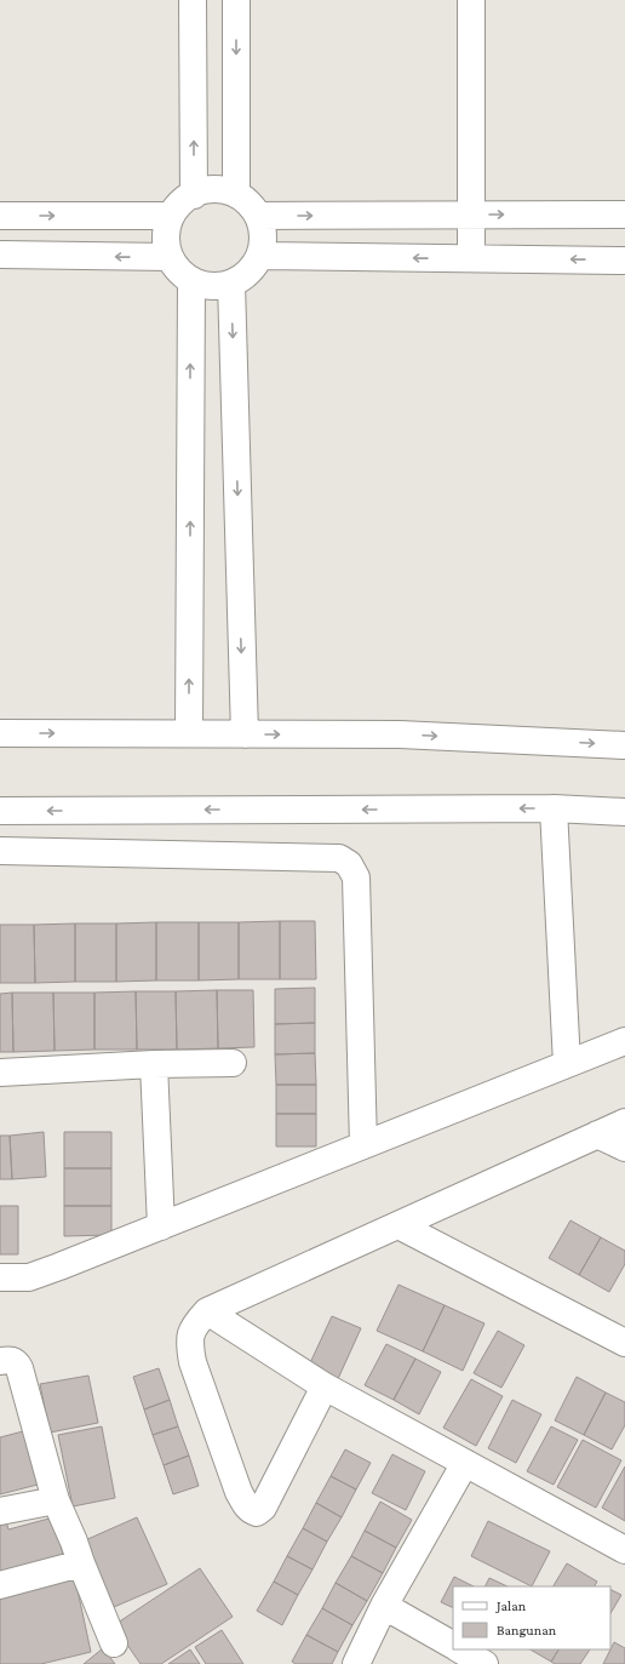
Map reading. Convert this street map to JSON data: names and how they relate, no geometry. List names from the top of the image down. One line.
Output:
{"legend":["Jalan","Bangunan"]}
